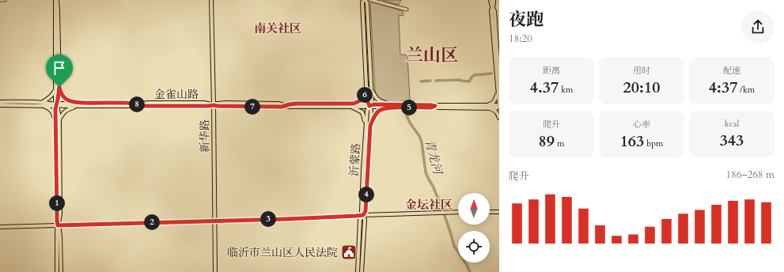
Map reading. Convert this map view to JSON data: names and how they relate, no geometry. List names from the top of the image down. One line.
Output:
{"streets":{"main road":["金雀山路","新华路","沂蒙路"]},"crossings":[["金雀山路","新华路"],["金雀山路","沂蒙路"]],"districts":["南关社区","兰山区","金坛社区"],"water":["青龙河"],"places":{"public building":["临沂市兰山区人民法院"]},"north":"top","page":{"heading":["夜跑","18:20"],"stats":[["距离","4.37 km"],["用时","20:10"],["配速","4:37 /km"],["爬升","89 m"],["心率","163 bpm"],["kcal","343"]],"pins":["6","8","7","5","4","1","3","2"],"chart":["爬升","186–268 m"]}}
